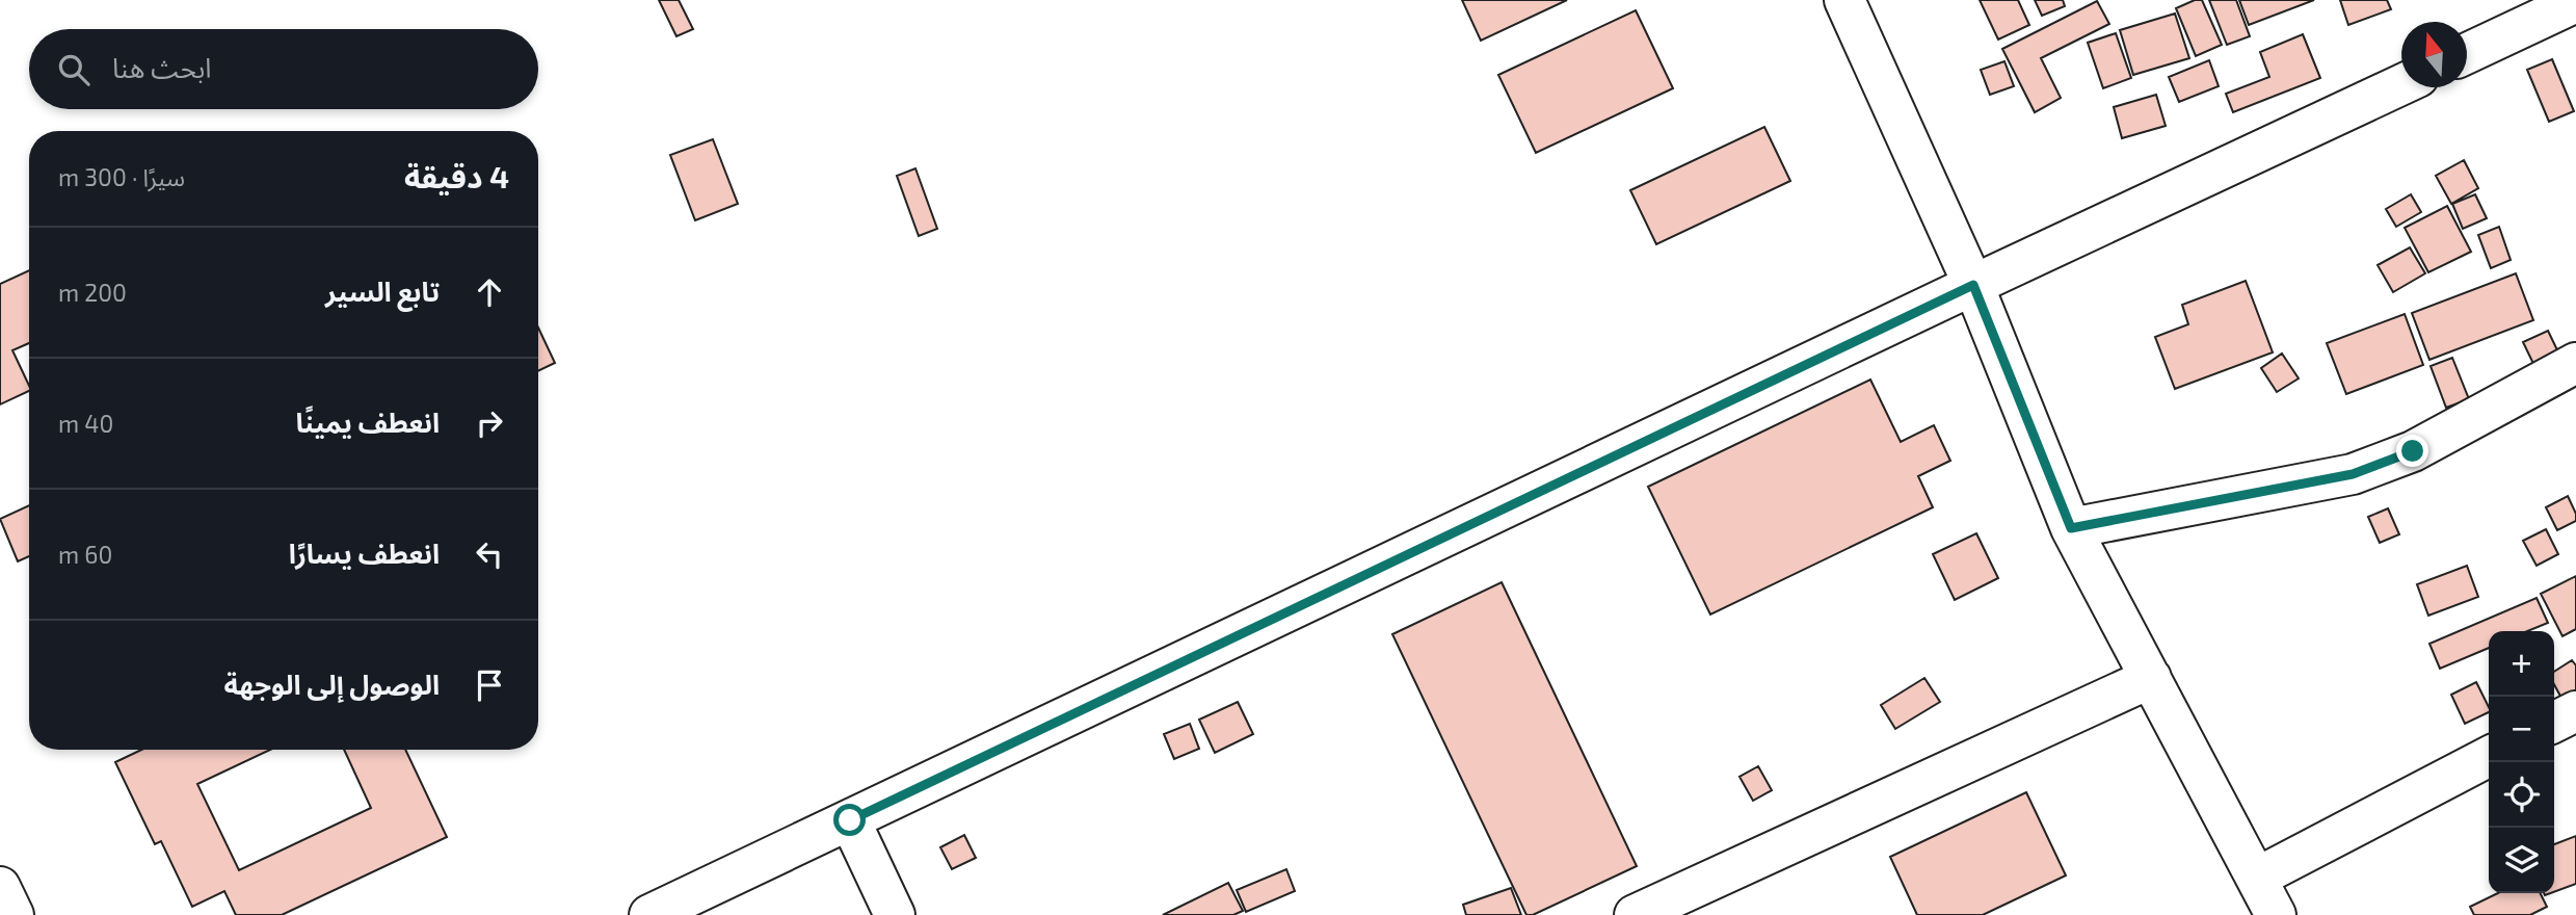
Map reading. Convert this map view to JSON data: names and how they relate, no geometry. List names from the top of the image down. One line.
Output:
{"north":"top","page":{"search":"ابحث هنا","heading":["4 دقيقة","سيرًا · 300 m"],"list":[["تابع السير","200 m"],["انعطف يمينًا","40 m"],["انعطف يسارًا","60 m"],"الوصول إلى الوجهة"],"map_buttons":["+","−"]}}
